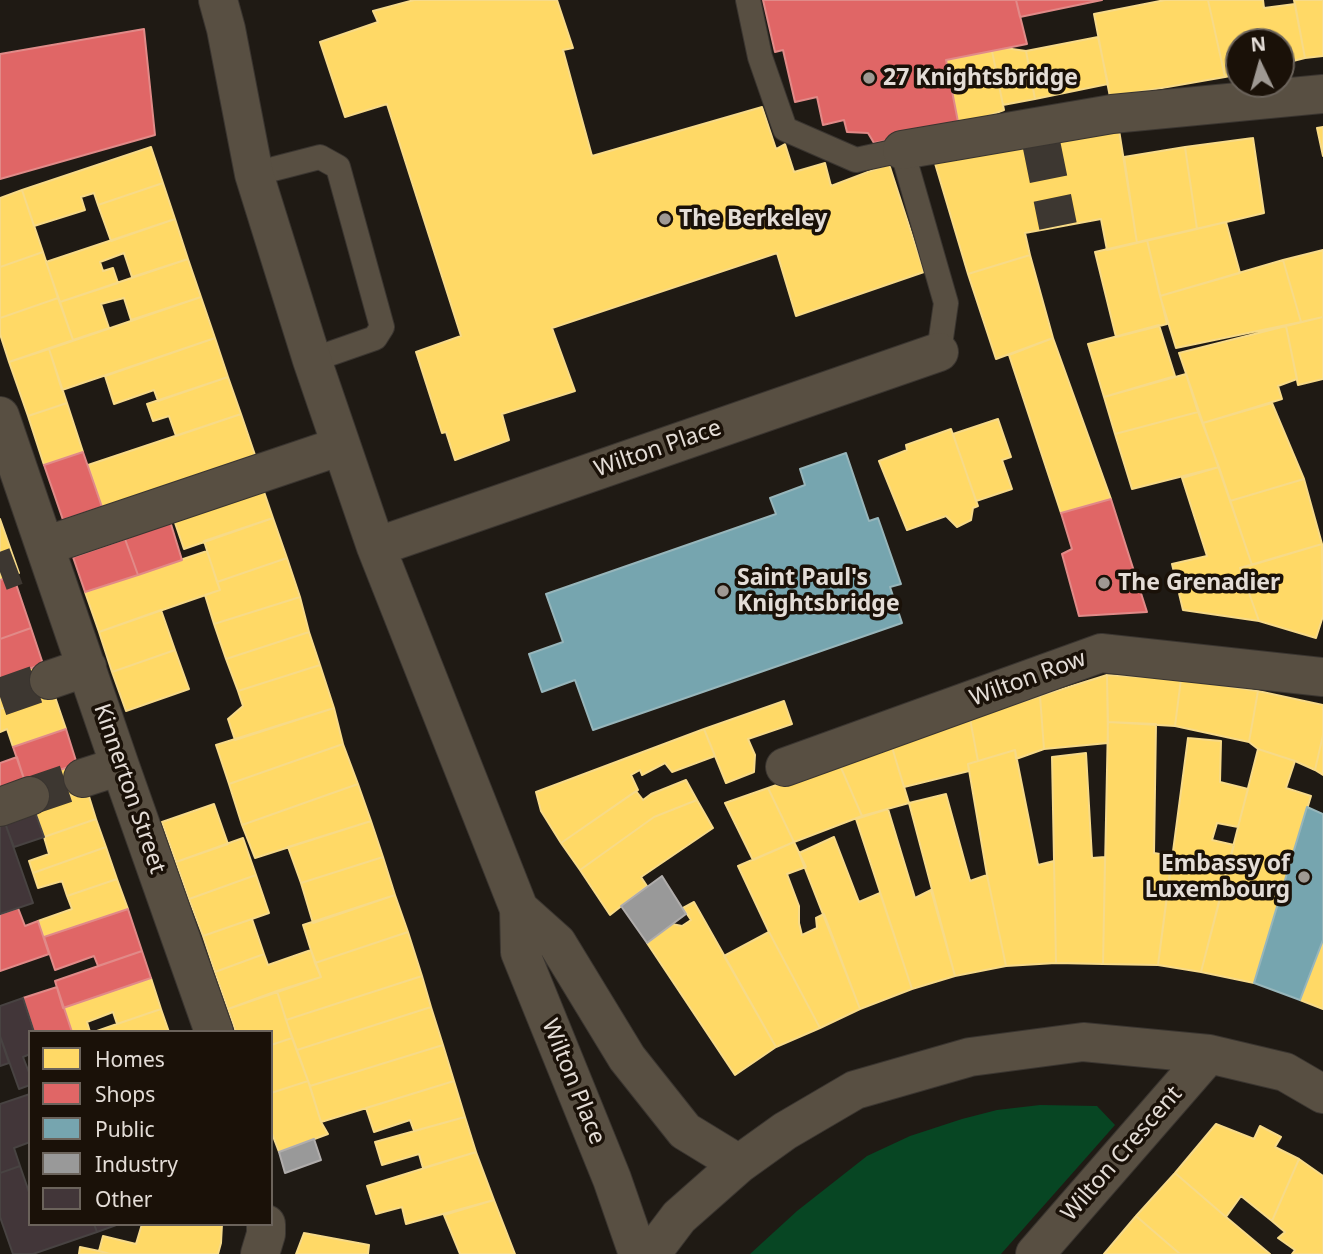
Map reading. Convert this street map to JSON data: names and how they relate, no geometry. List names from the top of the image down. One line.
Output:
{"streets":{"street":["Wilton Place","Wilton Row","Kinnerton Street","Wilton Crescent"]},"crossings":[["Wilton Place","Wilton Crescent"]],"places":["27 Knightsbridge","The Berkeley","The Grenadier","Saint Paul's Knightsbridge","Embassy of Luxembourg"],"legend":["Homes","Shops","Public","Industry","Other"],"north":"top"}
